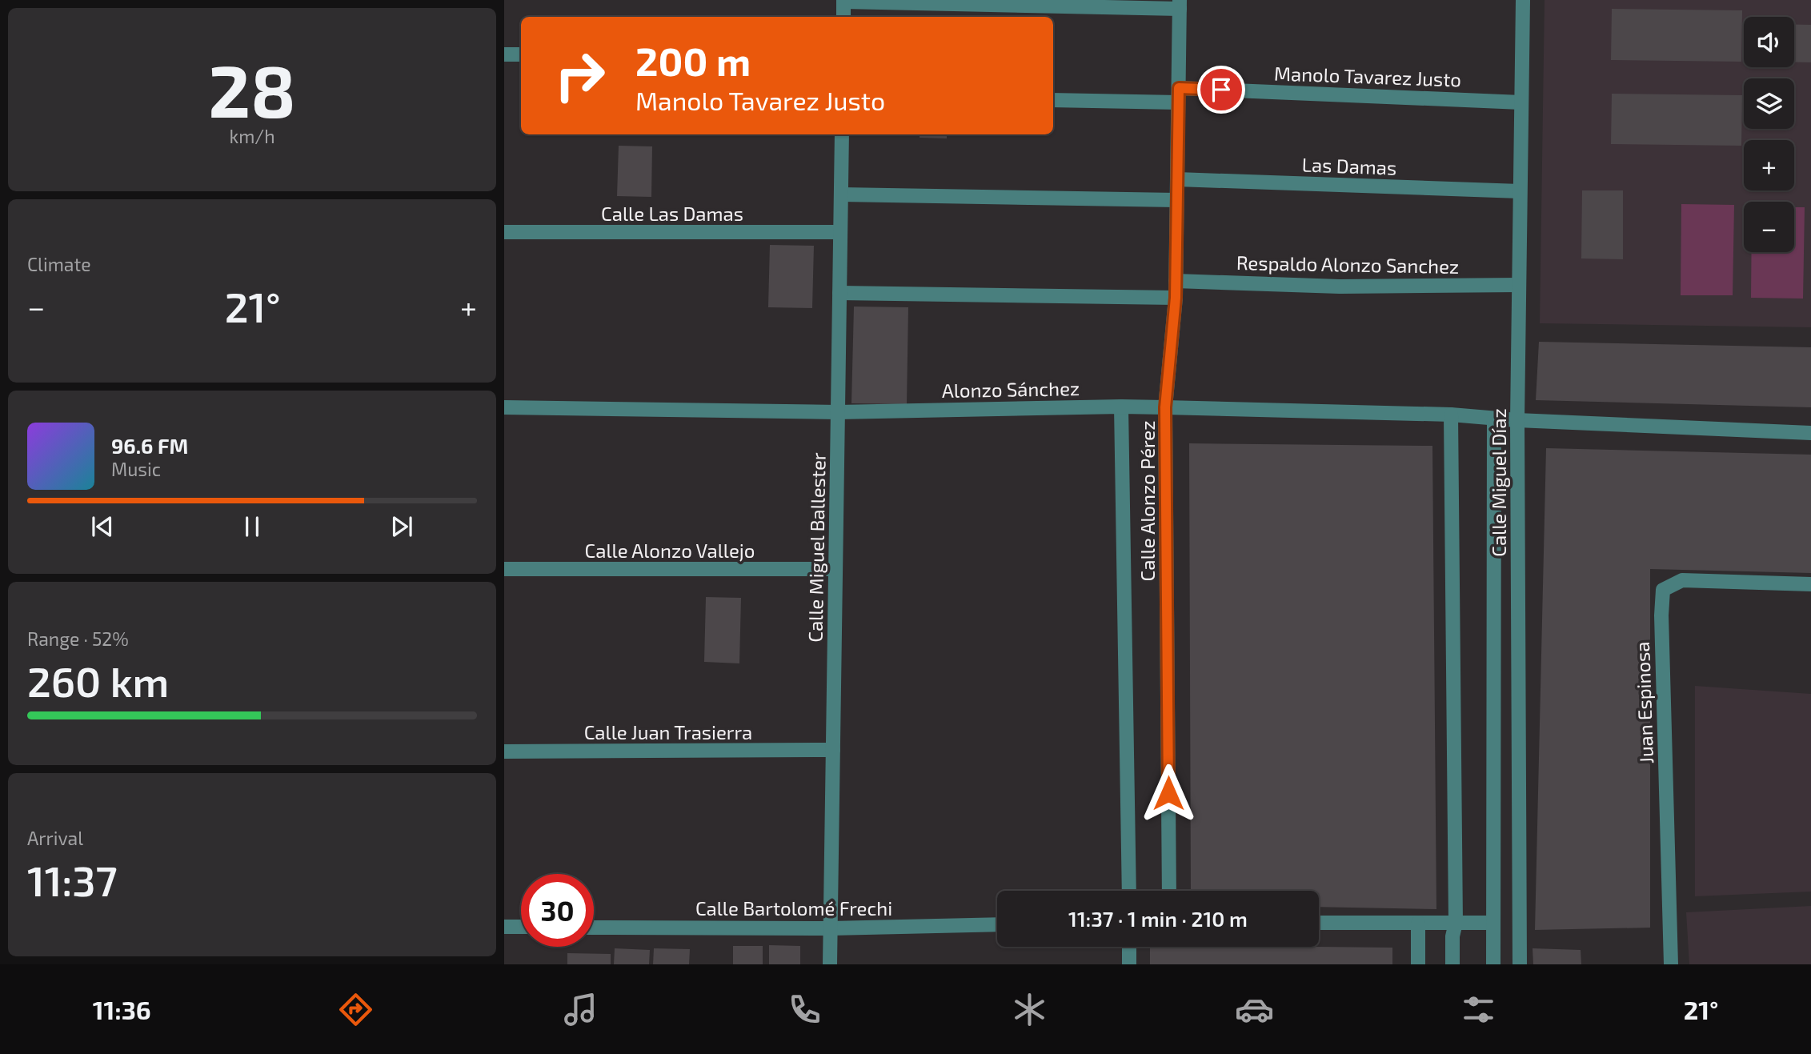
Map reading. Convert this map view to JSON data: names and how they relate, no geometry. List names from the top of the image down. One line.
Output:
{"streets":{"street":["Manolo Tavarez Justo","Las Damas","Calle Las Damas","Respaldo Alonzo Sanchez","Alonzo Sánchez","Calle Miguel Díaz","Calle Alonzo Pérez","Calle Miguel Ballester","Calle Alonzo Vallejo","Juan Espinosa","Calle Juan Trasierra","Calle Bartolomé Frechi"]},"crossings":[["Manolo Tavarez Justo","Calle Miguel Díaz"],["Manolo Tavarez Justo","Calle Alonzo Pérez"],["Las Damas","Calle Miguel Díaz"],["Las Damas","Calle Alonzo Pérez"],["Calle Las Damas","Calle Miguel Ballester"],["Respaldo Alonzo Sanchez","Calle Miguel Díaz"],["Respaldo Alonzo Sanchez","Calle Alonzo Pérez"],["Alonzo Sánchez","Calle Miguel Díaz"],["Alonzo Sánchez","Calle Alonzo Pérez"],["Alonzo Sánchez","Calle Miguel Ballester"],["Calle Miguel Ballester","Calle Alonzo Vallejo"],["Calle Miguel Ballester","Calle Juan Trasierra"],["Calle Miguel Ballester","Calle Bartolomé Frechi"]],"page":{"tile":[["28","km/h"],"Climate",["Range · 52%","260 km"],["Arrival","11:37"]],"map_buttons":["+","−"],"turn":["200 m","Manolo Tavarez Justo"],"heat":["−","21°","+"],"song":["96.6 FM","Music"],"limit":"30","trip":"11:37 · 1 min · 210 m","tabs":["11:36","21°"]}}
